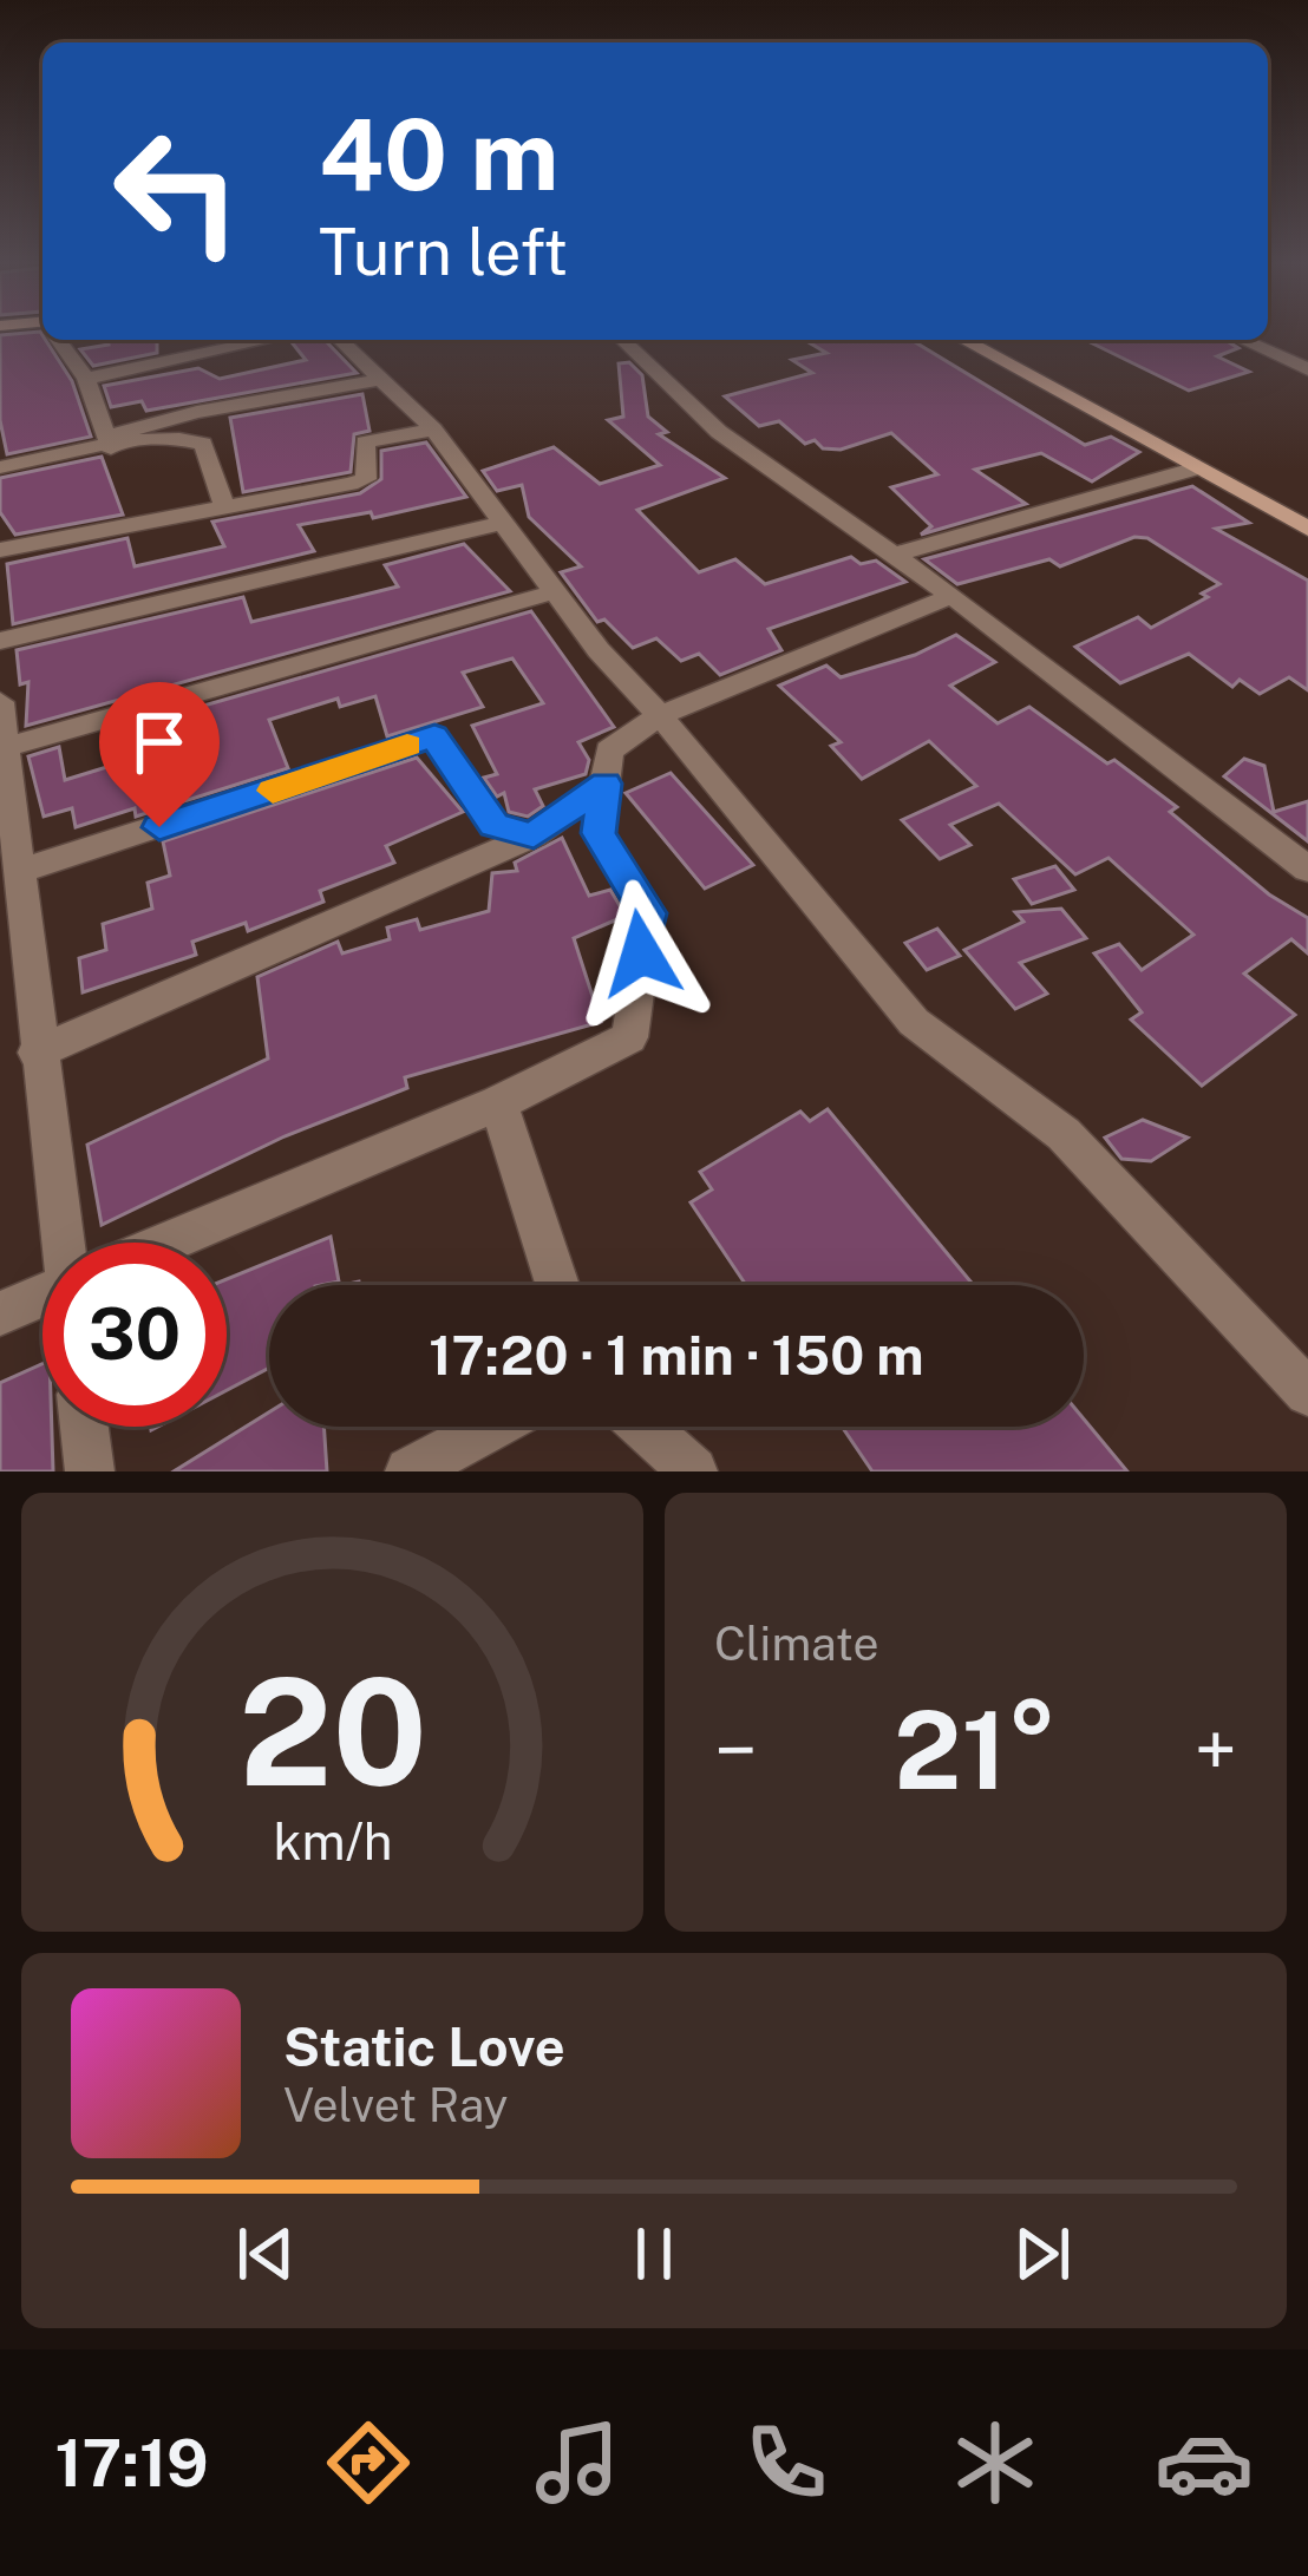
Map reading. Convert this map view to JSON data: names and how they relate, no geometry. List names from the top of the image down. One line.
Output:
{"page":{"turn":["40 m","Turn left"],"limit":"30","trip":"17:20 · 1 min · 150 m","tile":"Climate","heat":["−","21°","+"],"song":["Static Love","Velvet Ray"],"tabs":"17:19","gauge":["20","km/h"]}}
